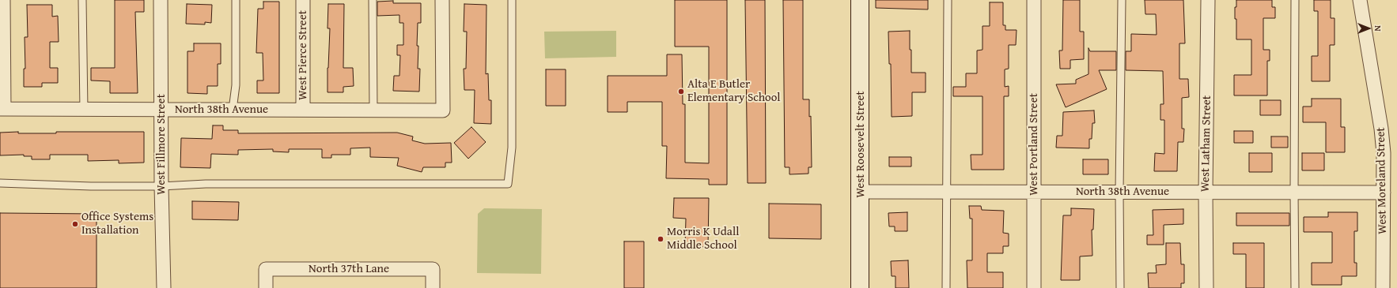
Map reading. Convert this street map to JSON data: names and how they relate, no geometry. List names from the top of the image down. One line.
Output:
{"streets":{"street":["West Pierce Street","North 38th Avenue","West Latham Street","West Fillmore Street","West Roosevelt Street","West Portland Street","West Moreland Street","North 37th Lane"]},"crossings":[["West Pierce Street","North 38th Avenue"],["North 38th Avenue","West Latham Street"],["North 38th Avenue","West Fillmore Street"],["North 38th Avenue","West Roosevelt Street"],["North 38th Avenue","West Portland Street"],["North 38th Avenue","West Moreland Street"]],"places":["Alta E Butler Elementary School","Office Systems Installation","Morris K Udall Middle School"],"north":"right"}
